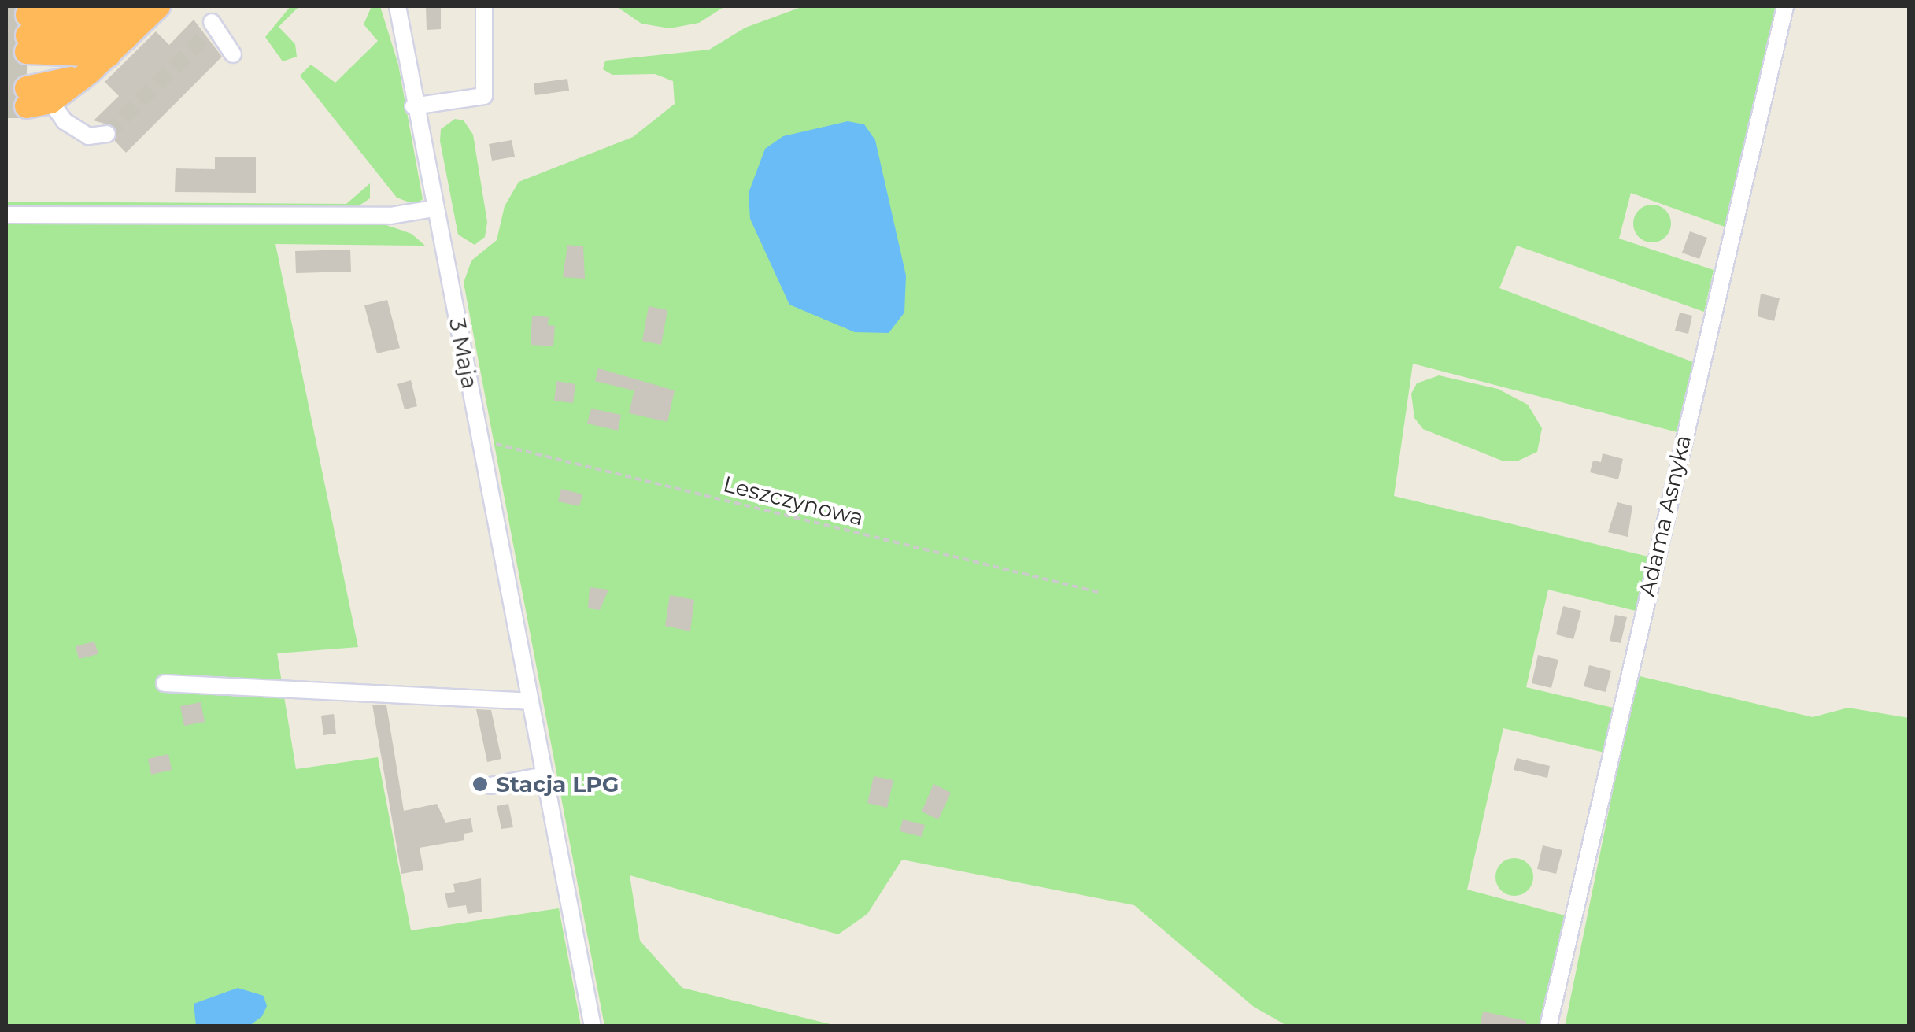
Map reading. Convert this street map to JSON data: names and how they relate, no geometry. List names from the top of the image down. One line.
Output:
{"streets":{"street":["3 Maja","Adama Asnyka"],"path":["Leszczynowa"]},"crossings":[["3 Maja","Leszczynowa"]],"places":["Stacja LPG"]}
